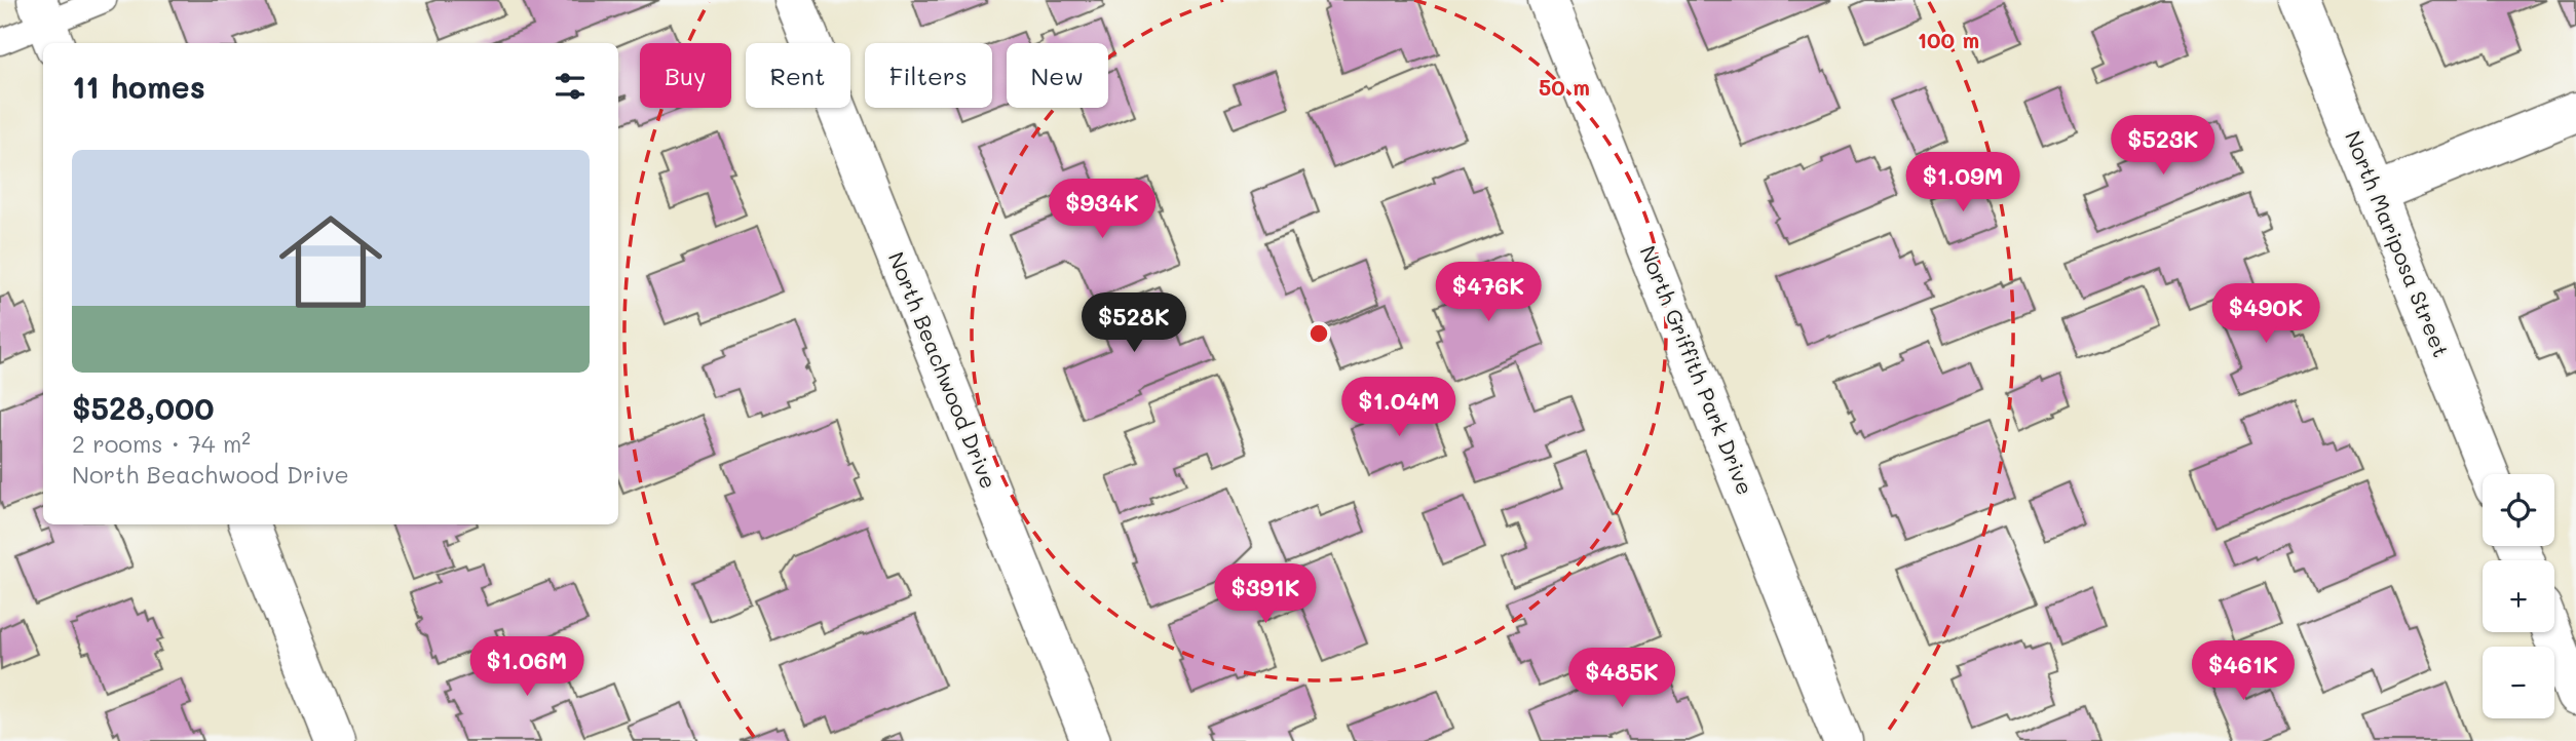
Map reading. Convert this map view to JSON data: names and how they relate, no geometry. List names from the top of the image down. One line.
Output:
{"streets":{"street":["North Mariposa Street","North Beachwood Drive","North Griffith Park Drive"]},"page":{"chip":["Buy","Rent","Filters","New"],"heading":"11 homes","price":["$523K","$1.09M","$934K","$476K","$490K","$528K","$1.04M","$391K","$1.06M","$461K","$485K"],"list":[{"name":"$528,000","note":"2 rooms · 74 m² · North Beachwood Drive"}],"map_buttons":["+","−"]},"rings":["100 m","50 m"]}
